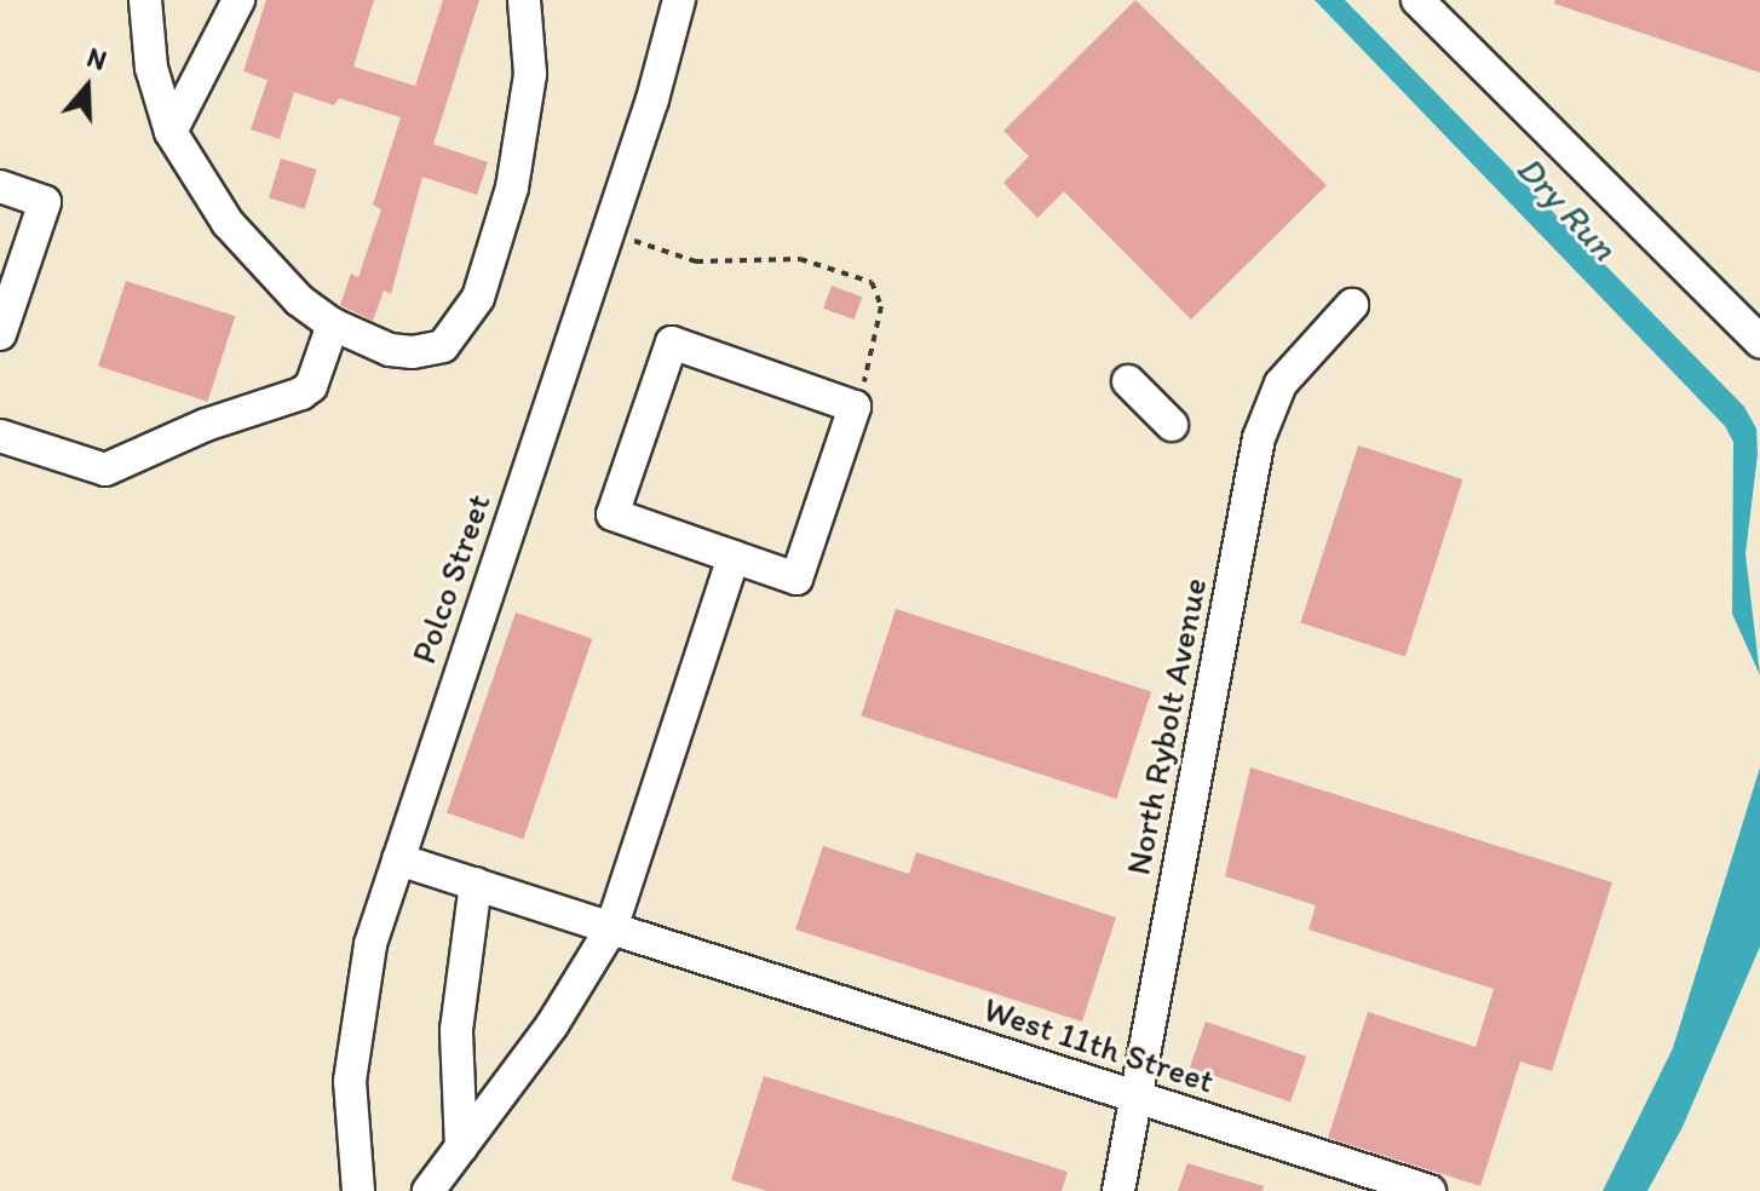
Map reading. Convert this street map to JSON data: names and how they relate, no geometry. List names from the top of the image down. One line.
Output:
{"streets":{"street":["Polco Street","North Rybolt Avenue","West 11th Street"]},"crossings":[["Polco Street","West 11th Street"],["North Rybolt Avenue","West 11th Street"]],"water":["Dry Run"],"north":"top"}
